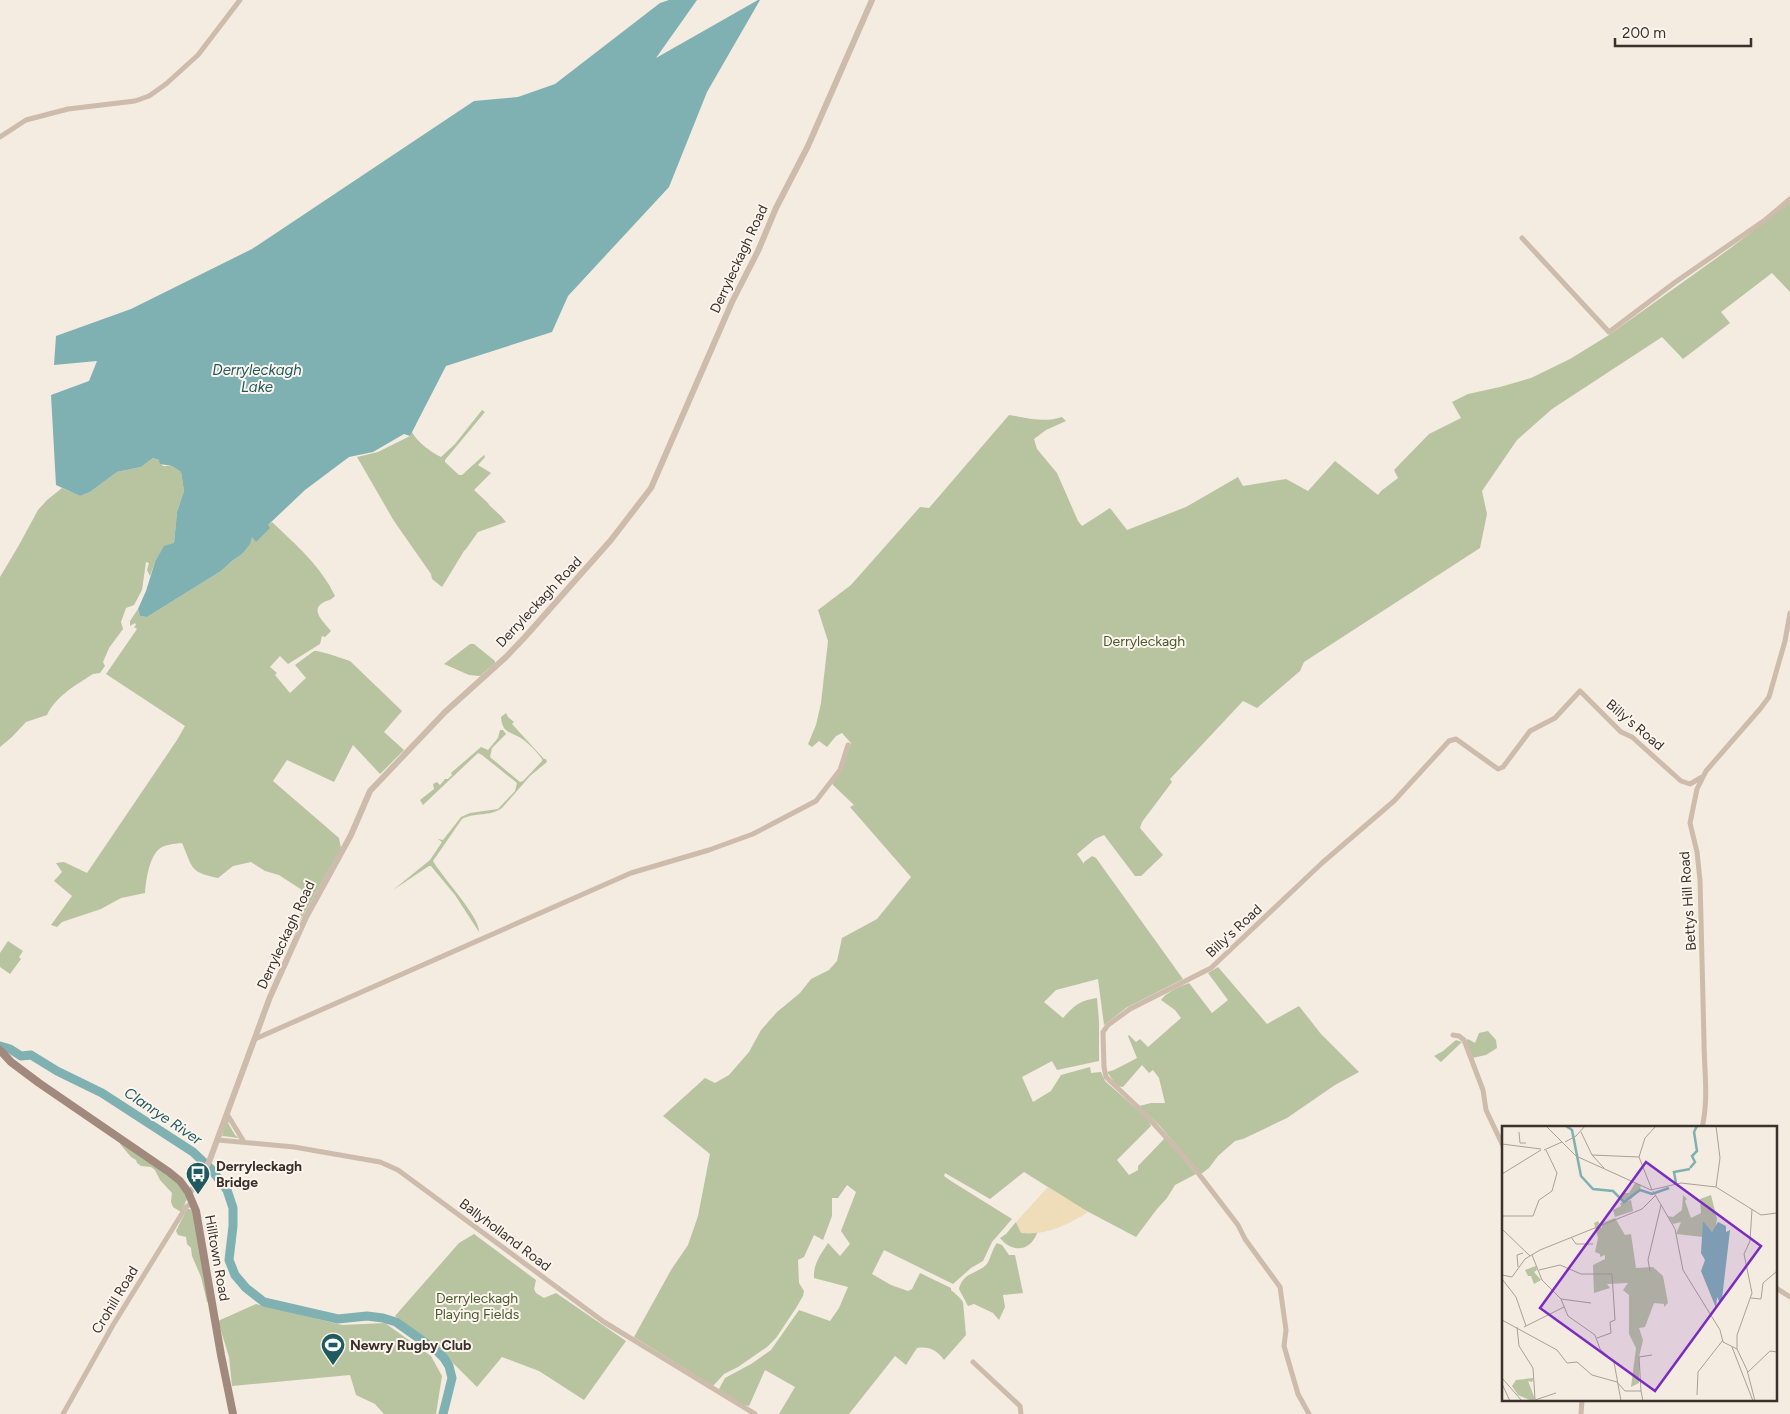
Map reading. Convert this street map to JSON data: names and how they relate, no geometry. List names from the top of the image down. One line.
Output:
{"streets":{"main road":["Hilltown Road"],"street":["Derryleckagh Road","Billy's Road","Bettys Hill Road","Ballyholland Road","Crohill Road"]},"crossings":[["Derryleckagh Road","Ballyholland Road"],["Derryleckagh Road","Hilltown Road"],["Billy's Road","Bettys Hill Road"],["Hilltown Road","Crohill Road"]],"water":["Derryleckagh Lake","Clanrye River"],"parks":["Derryleckagh","Derryleckagh Playing Fields"],"places":{"bus stop":["Derryleckagh Bridge"],"sports":["Newry Rugby Club"]},"scale_bar":"200 m"}
